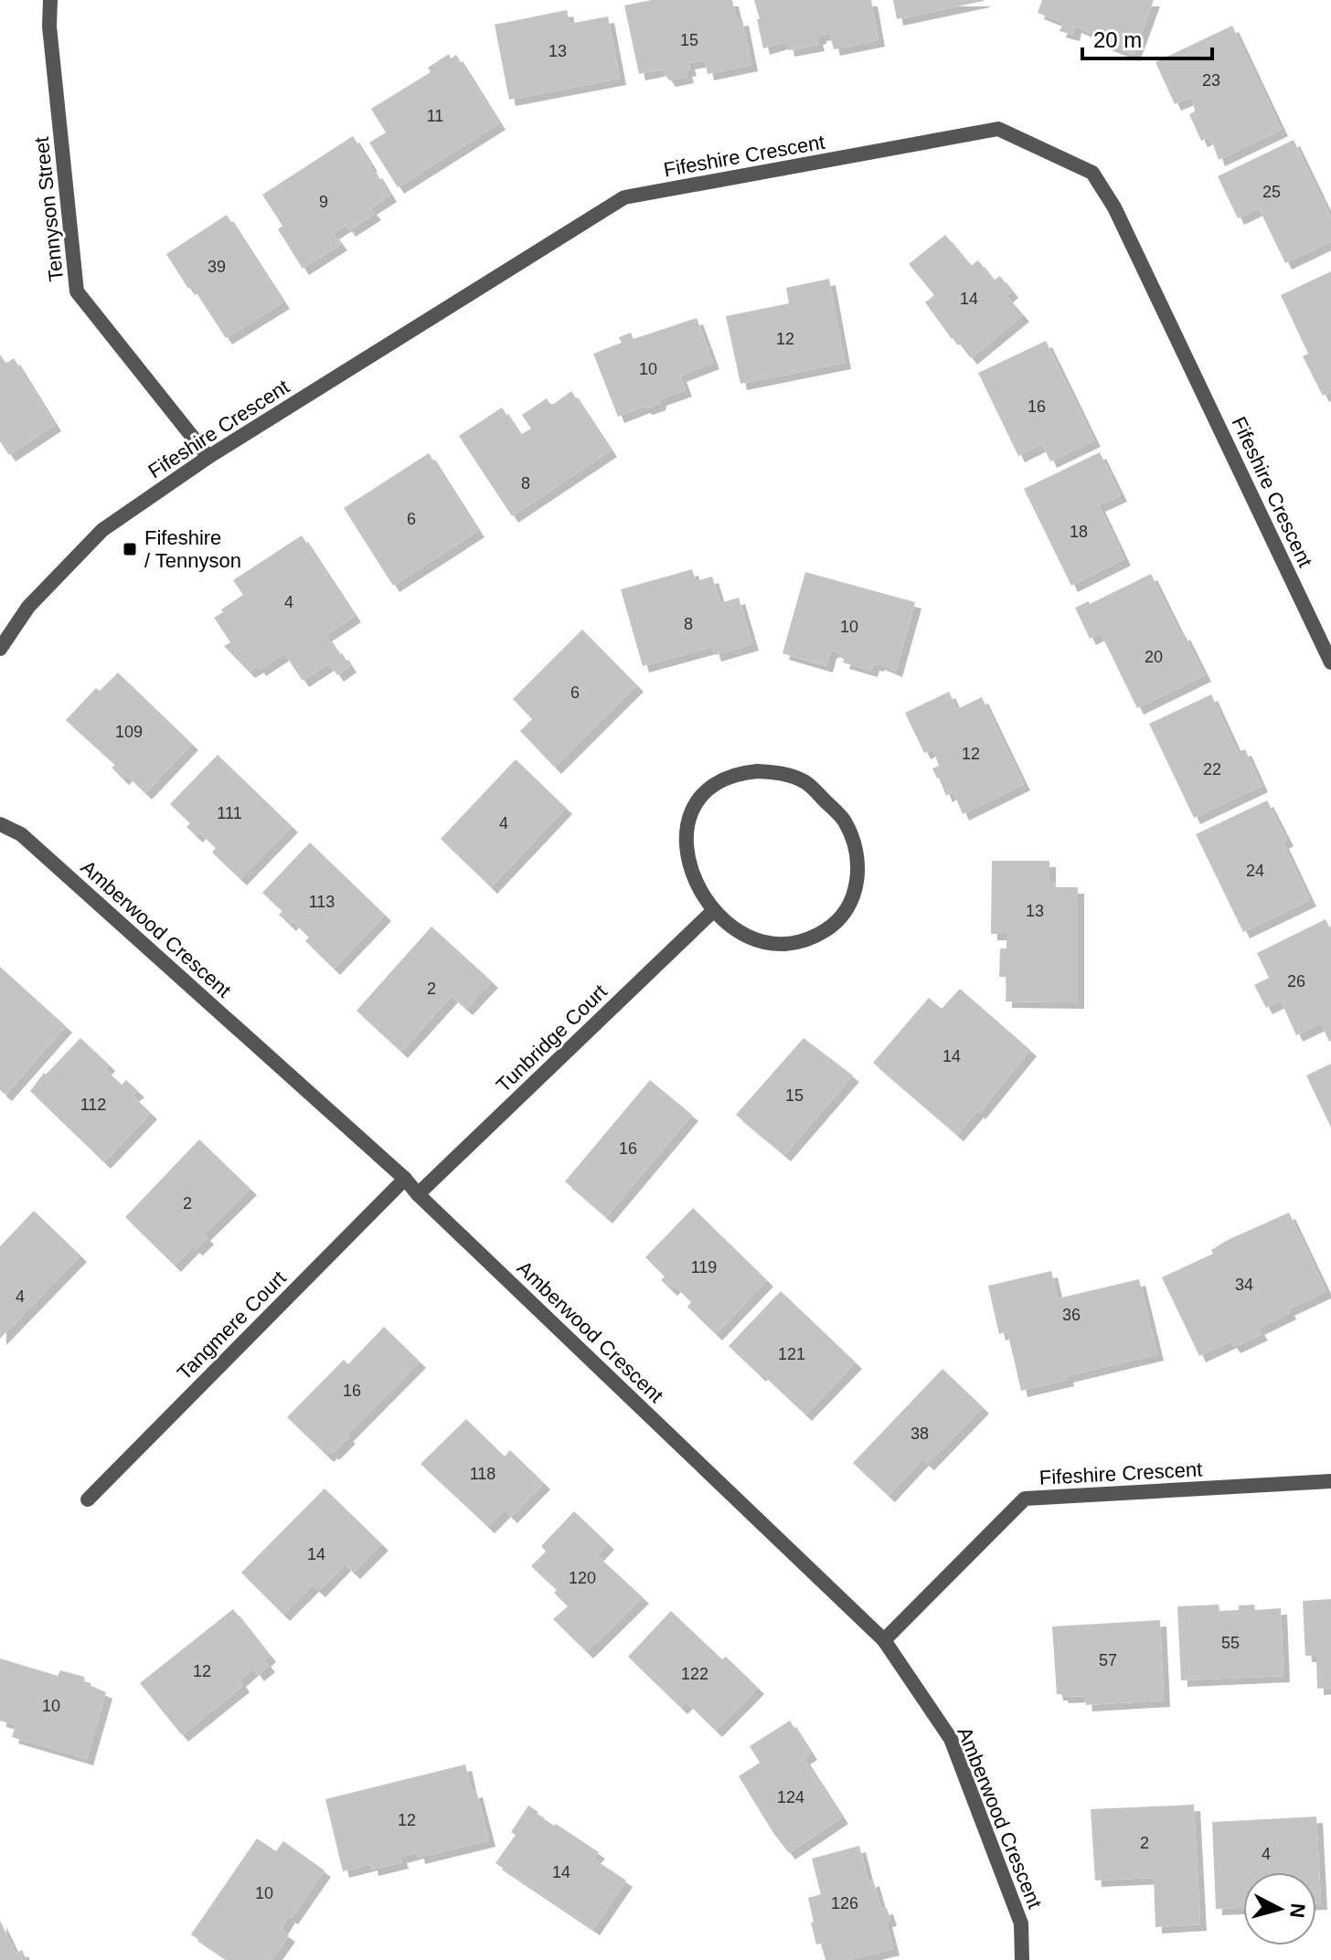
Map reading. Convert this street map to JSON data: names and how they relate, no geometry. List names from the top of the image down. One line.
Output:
{"streets":{"street":["Fifeshire Crescent","Tennyson Street","Amberwood Crescent","Tunbridge Court","Tangmere Court"]},"crossings":[["Fifeshire Crescent","Tennyson Street"],["Fifeshire Crescent","Amberwood Crescent"],["Amberwood Crescent","Tunbridge Court"],["Amberwood Crescent","Tangmere Court"]],"places":{"transit":["Fifeshire / Tennyson"]},"house_numbers":["15","13","23","11","25","9","39","14","12","10","16","8","6","18","4","8","10","20","6","109","12","22","111","4","24","113","13","26","2","14","15","112","16","2","119","34","4","36","121","16","38","118","14","120","55","57","12","122","10","124","12","2","4","14","10","126"],"scale_bar":"20 m","north":"right"}
